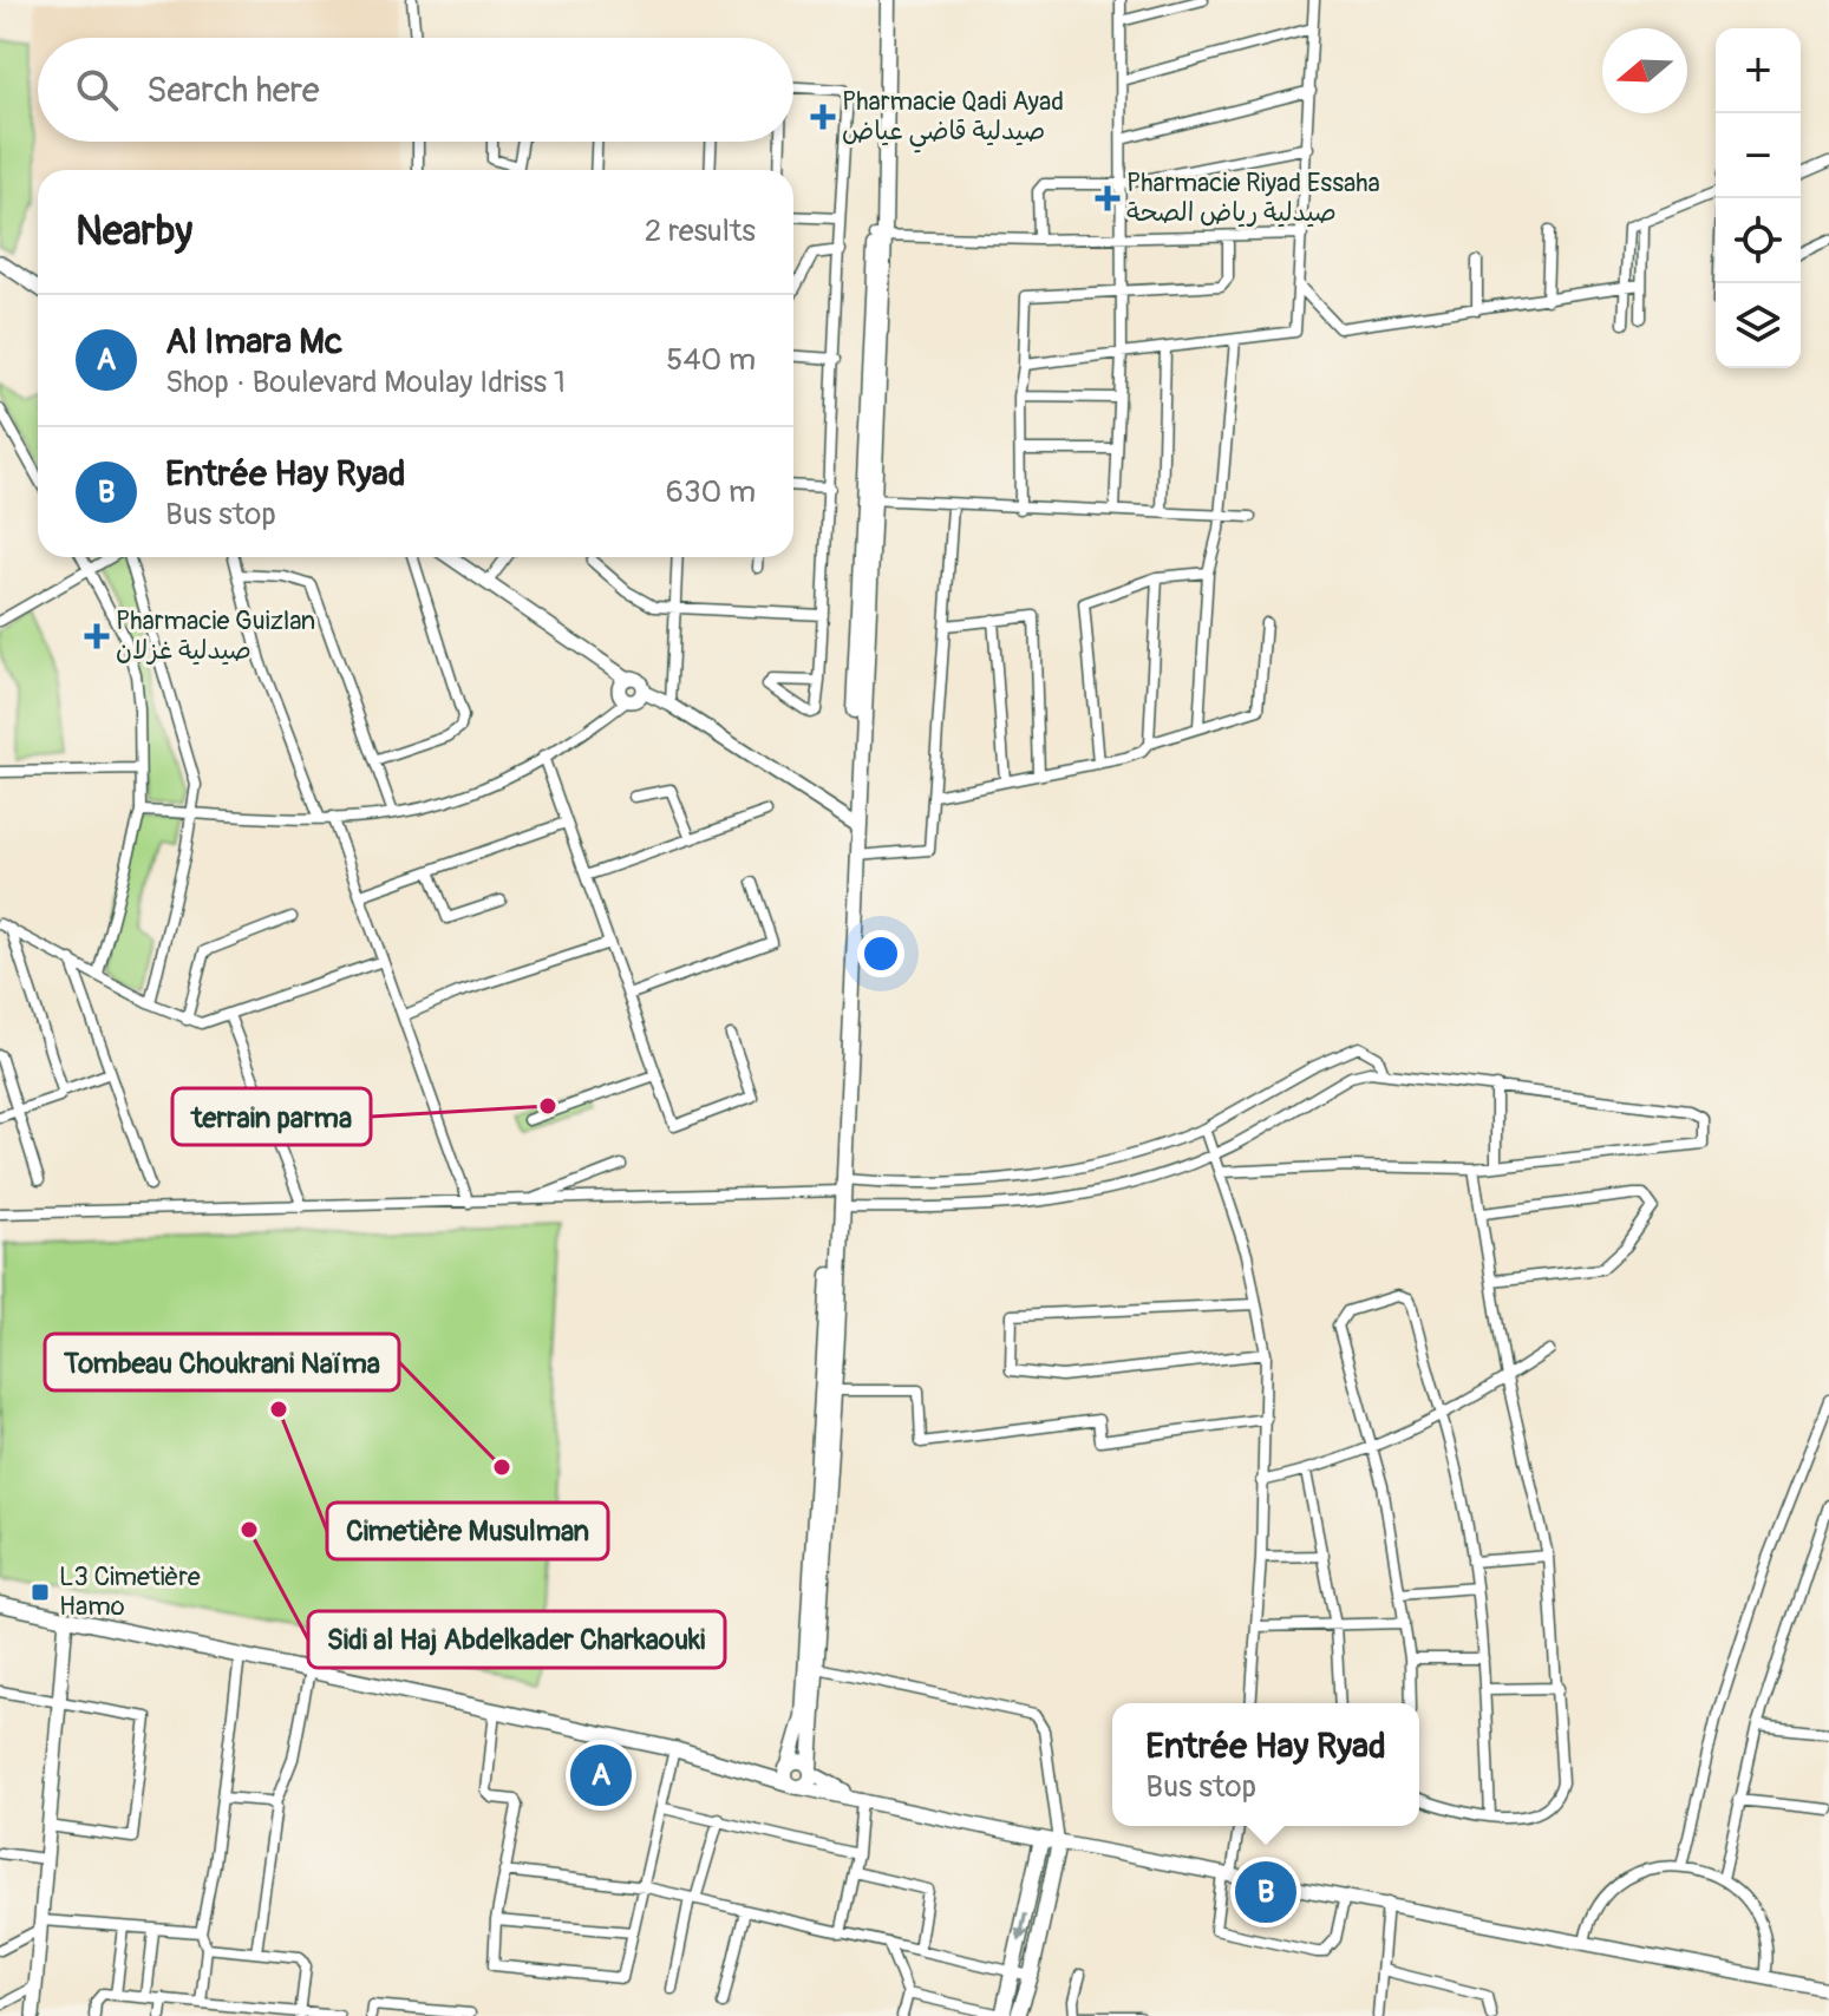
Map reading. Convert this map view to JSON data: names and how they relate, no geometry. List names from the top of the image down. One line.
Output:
{"places":{"health":["Pharmacie Qadi Ayad صيدلية قاضي عياض","Pharmacie Riyad Essaha صيدلية رياض الصحة","Pharmacie Guizlan صيدلية غزلان"],"other":["terrain parma","Cimetière Musulman","Tombeau Choukrani Naïma","Sidi al Haj Abdelkader Charkaouki"],"transit":["L3 Cimetière Hamo"]},"north":"left","page":{"map_buttons":["+","−"],"search":"Search here","heading":["Nearby","2 results"],"list":[{"mark":"A","name":"Al Imara Mc","note":"Shop · Boulevard Moulay Idriss 1","value":"540 m"},{"mark":"B","name":"Entrée Hay Ryad","note":"Bus stop","value":"630 m"}],"popup":["Entrée Hay Ryad","Bus stop"],"pins":["A","B"]}}
